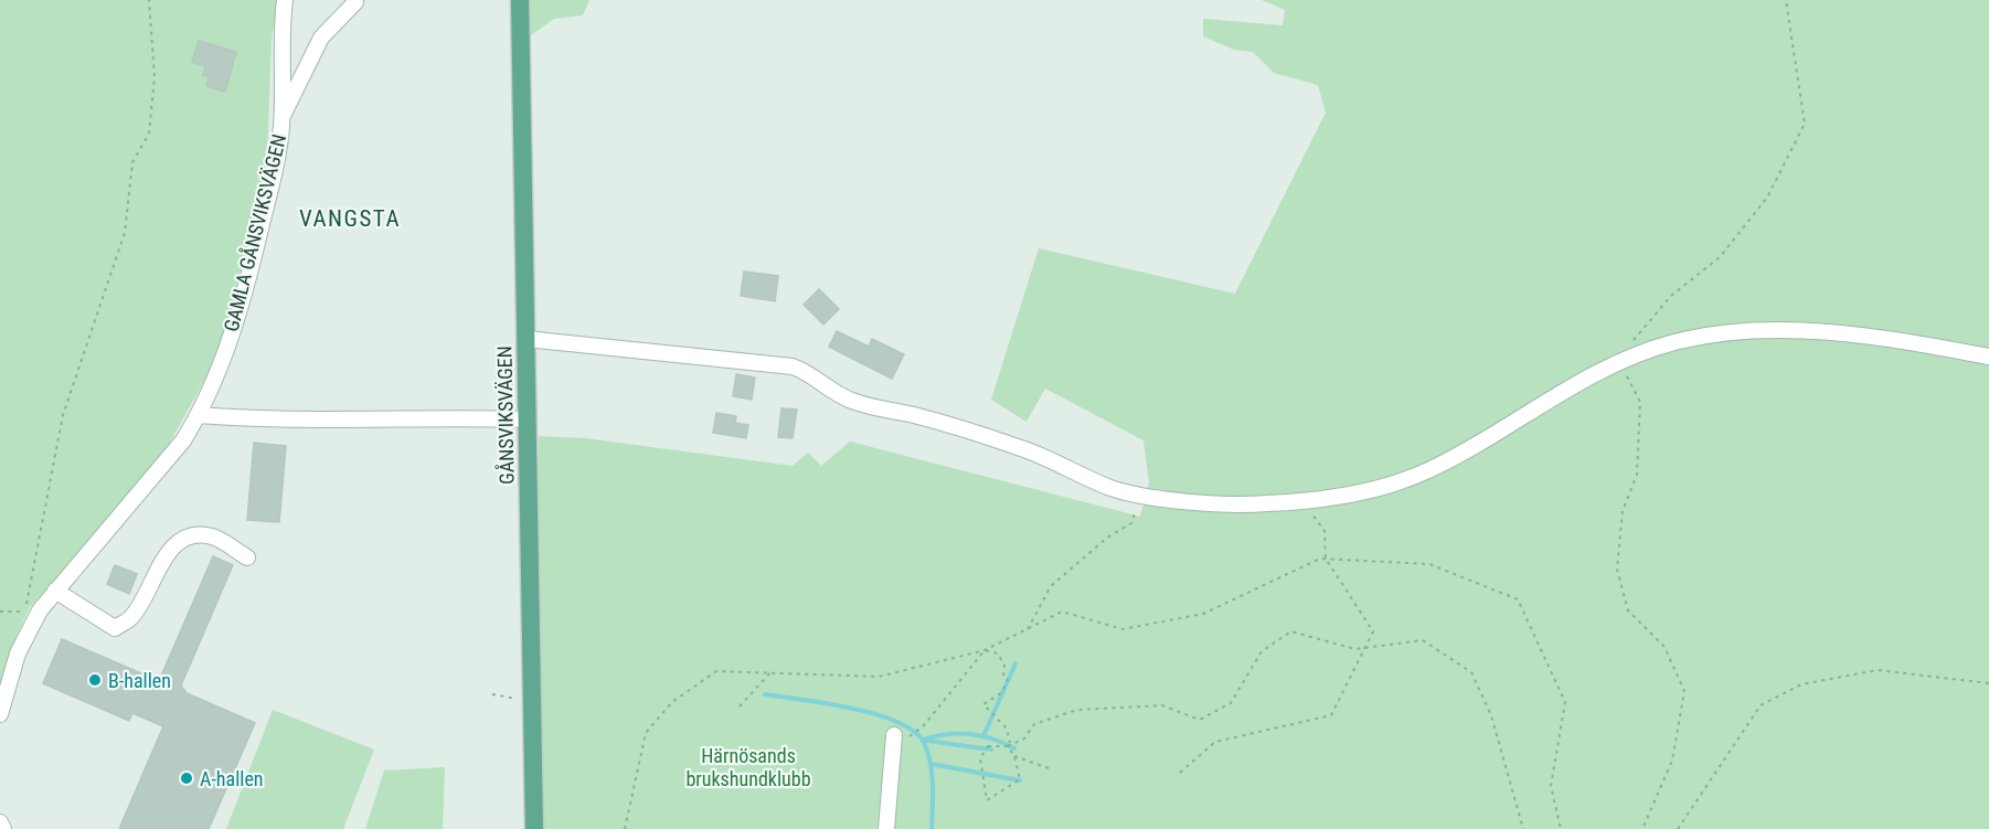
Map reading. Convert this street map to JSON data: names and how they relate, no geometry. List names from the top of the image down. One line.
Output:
{"streets":{"main road":["GÅNSVIKSVÄGEN"],"street":["GAMLA GÅNSVIKSVÄGEN"]},"districts":["VANGSTA"],"parks":["Härnösands brukshundklubb"],"places":["B-hallen","A-hallen"]}
